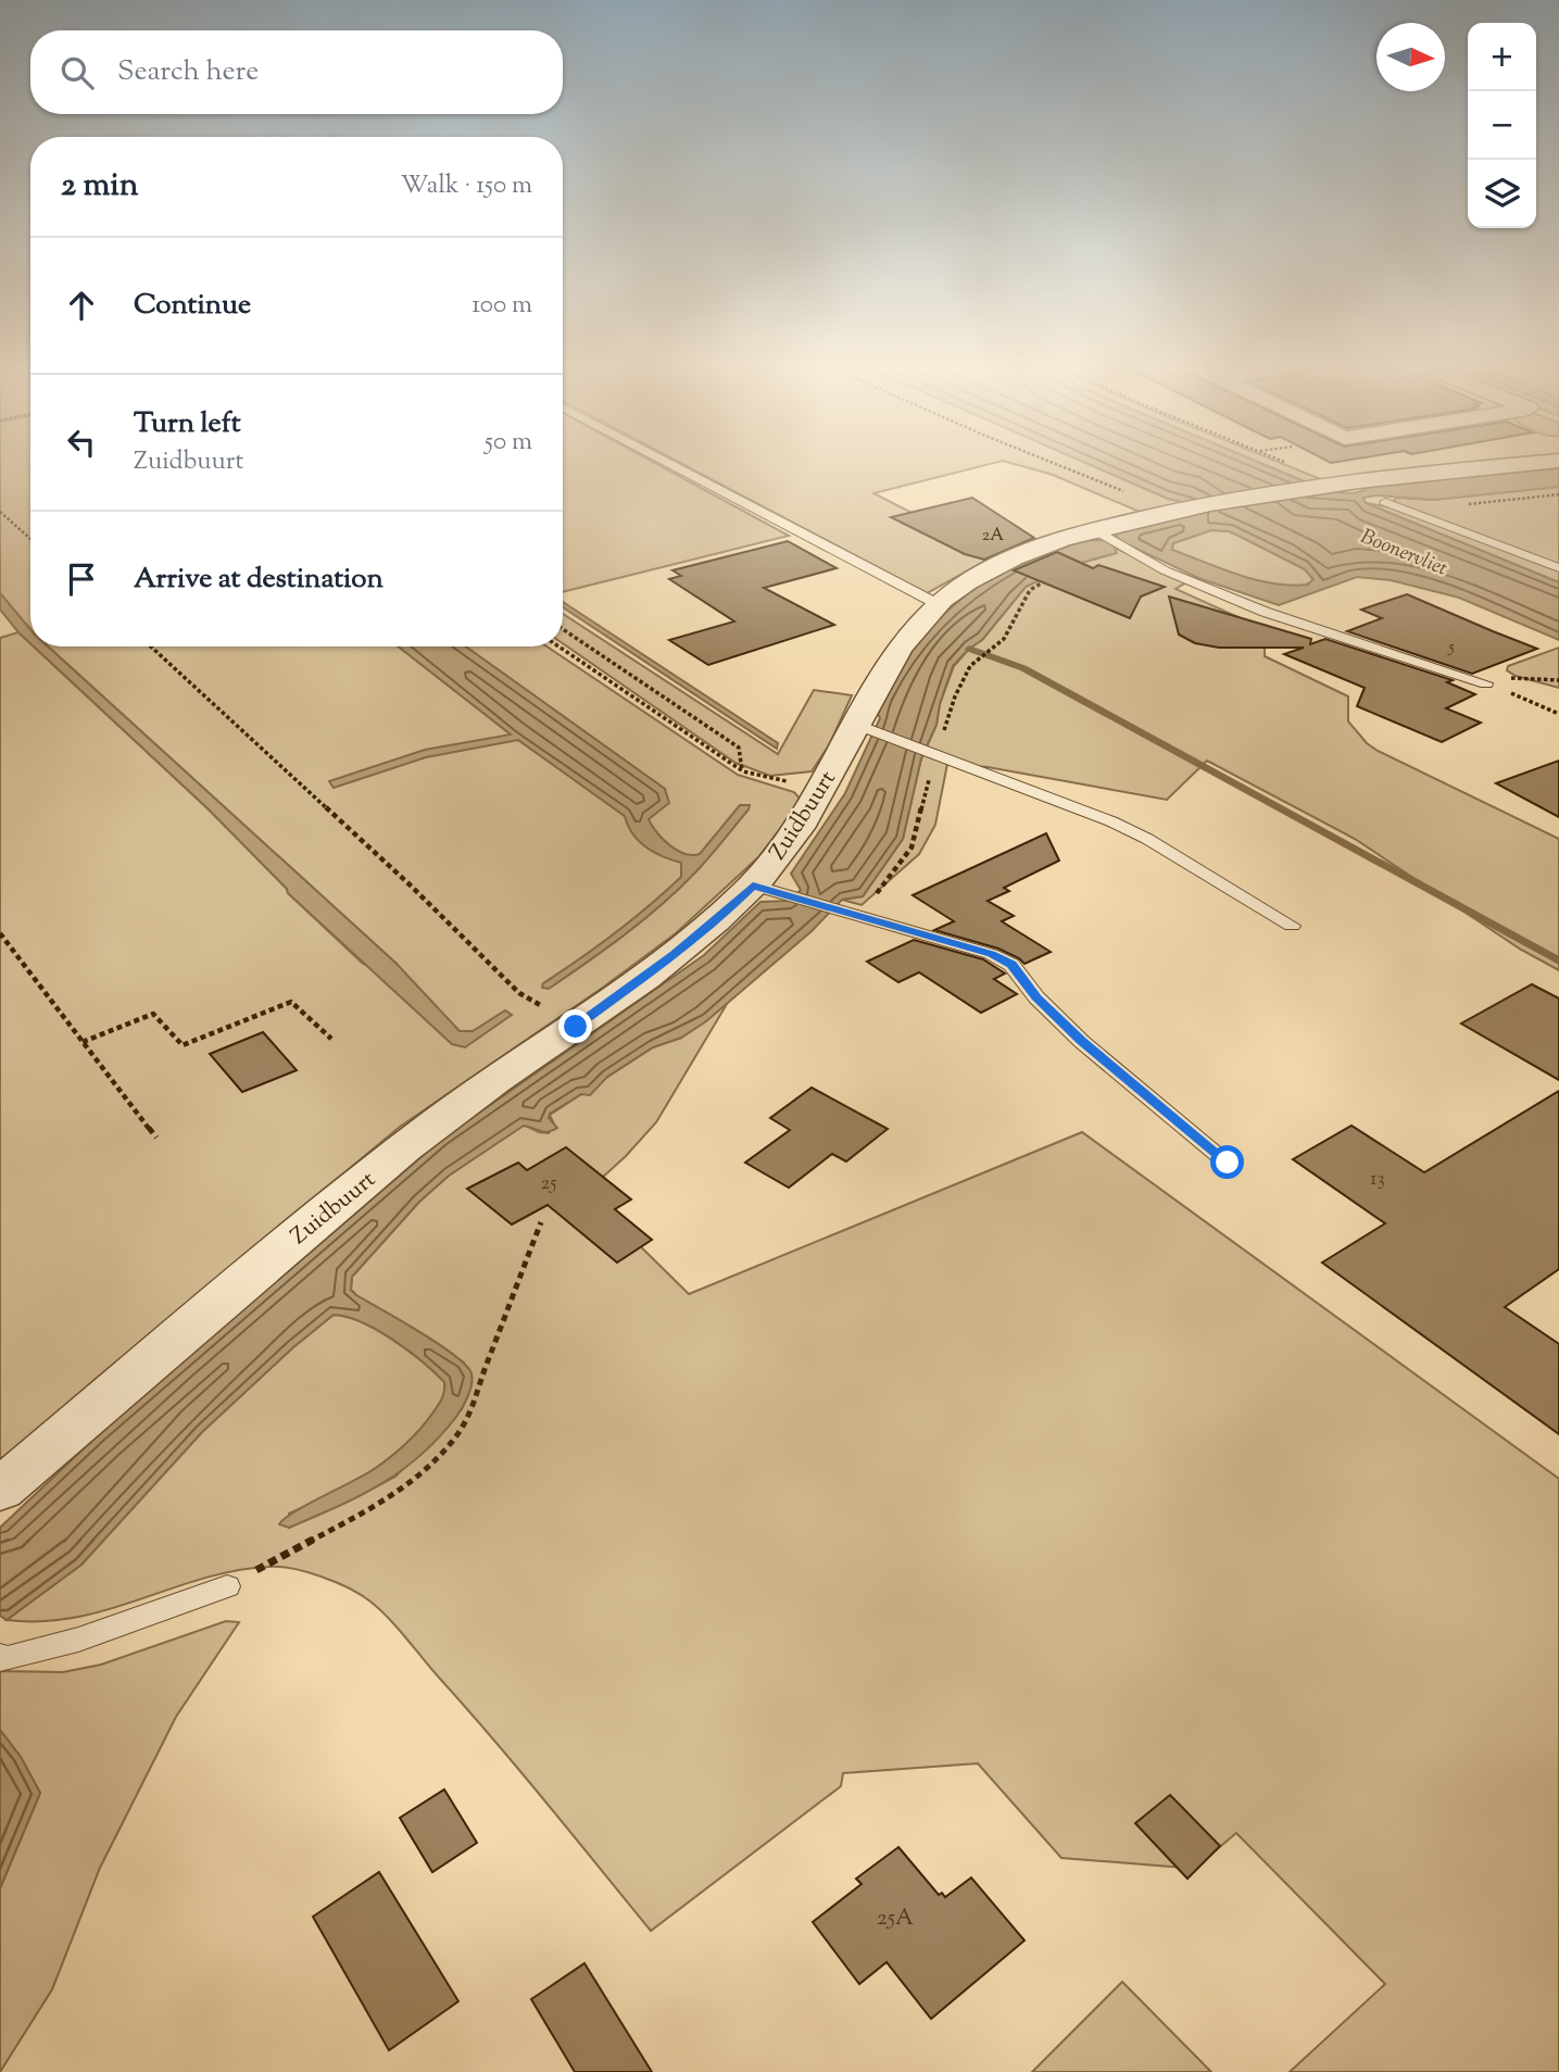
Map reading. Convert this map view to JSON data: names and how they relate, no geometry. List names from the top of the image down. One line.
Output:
{"streets":{"street":["Zuidbuurt"]},"water":["Boonervliet"],"house_numbers":["2A","5","13","25","25A"],"north":"right","page":{"map_buttons":["+","−"],"search":"Search here","heading":["2 min","Walk · 150 m"],"list":[["Continue","100 m"],["Turn left","Zuidbuurt","50 m"],"Arrive at destination"]}}
